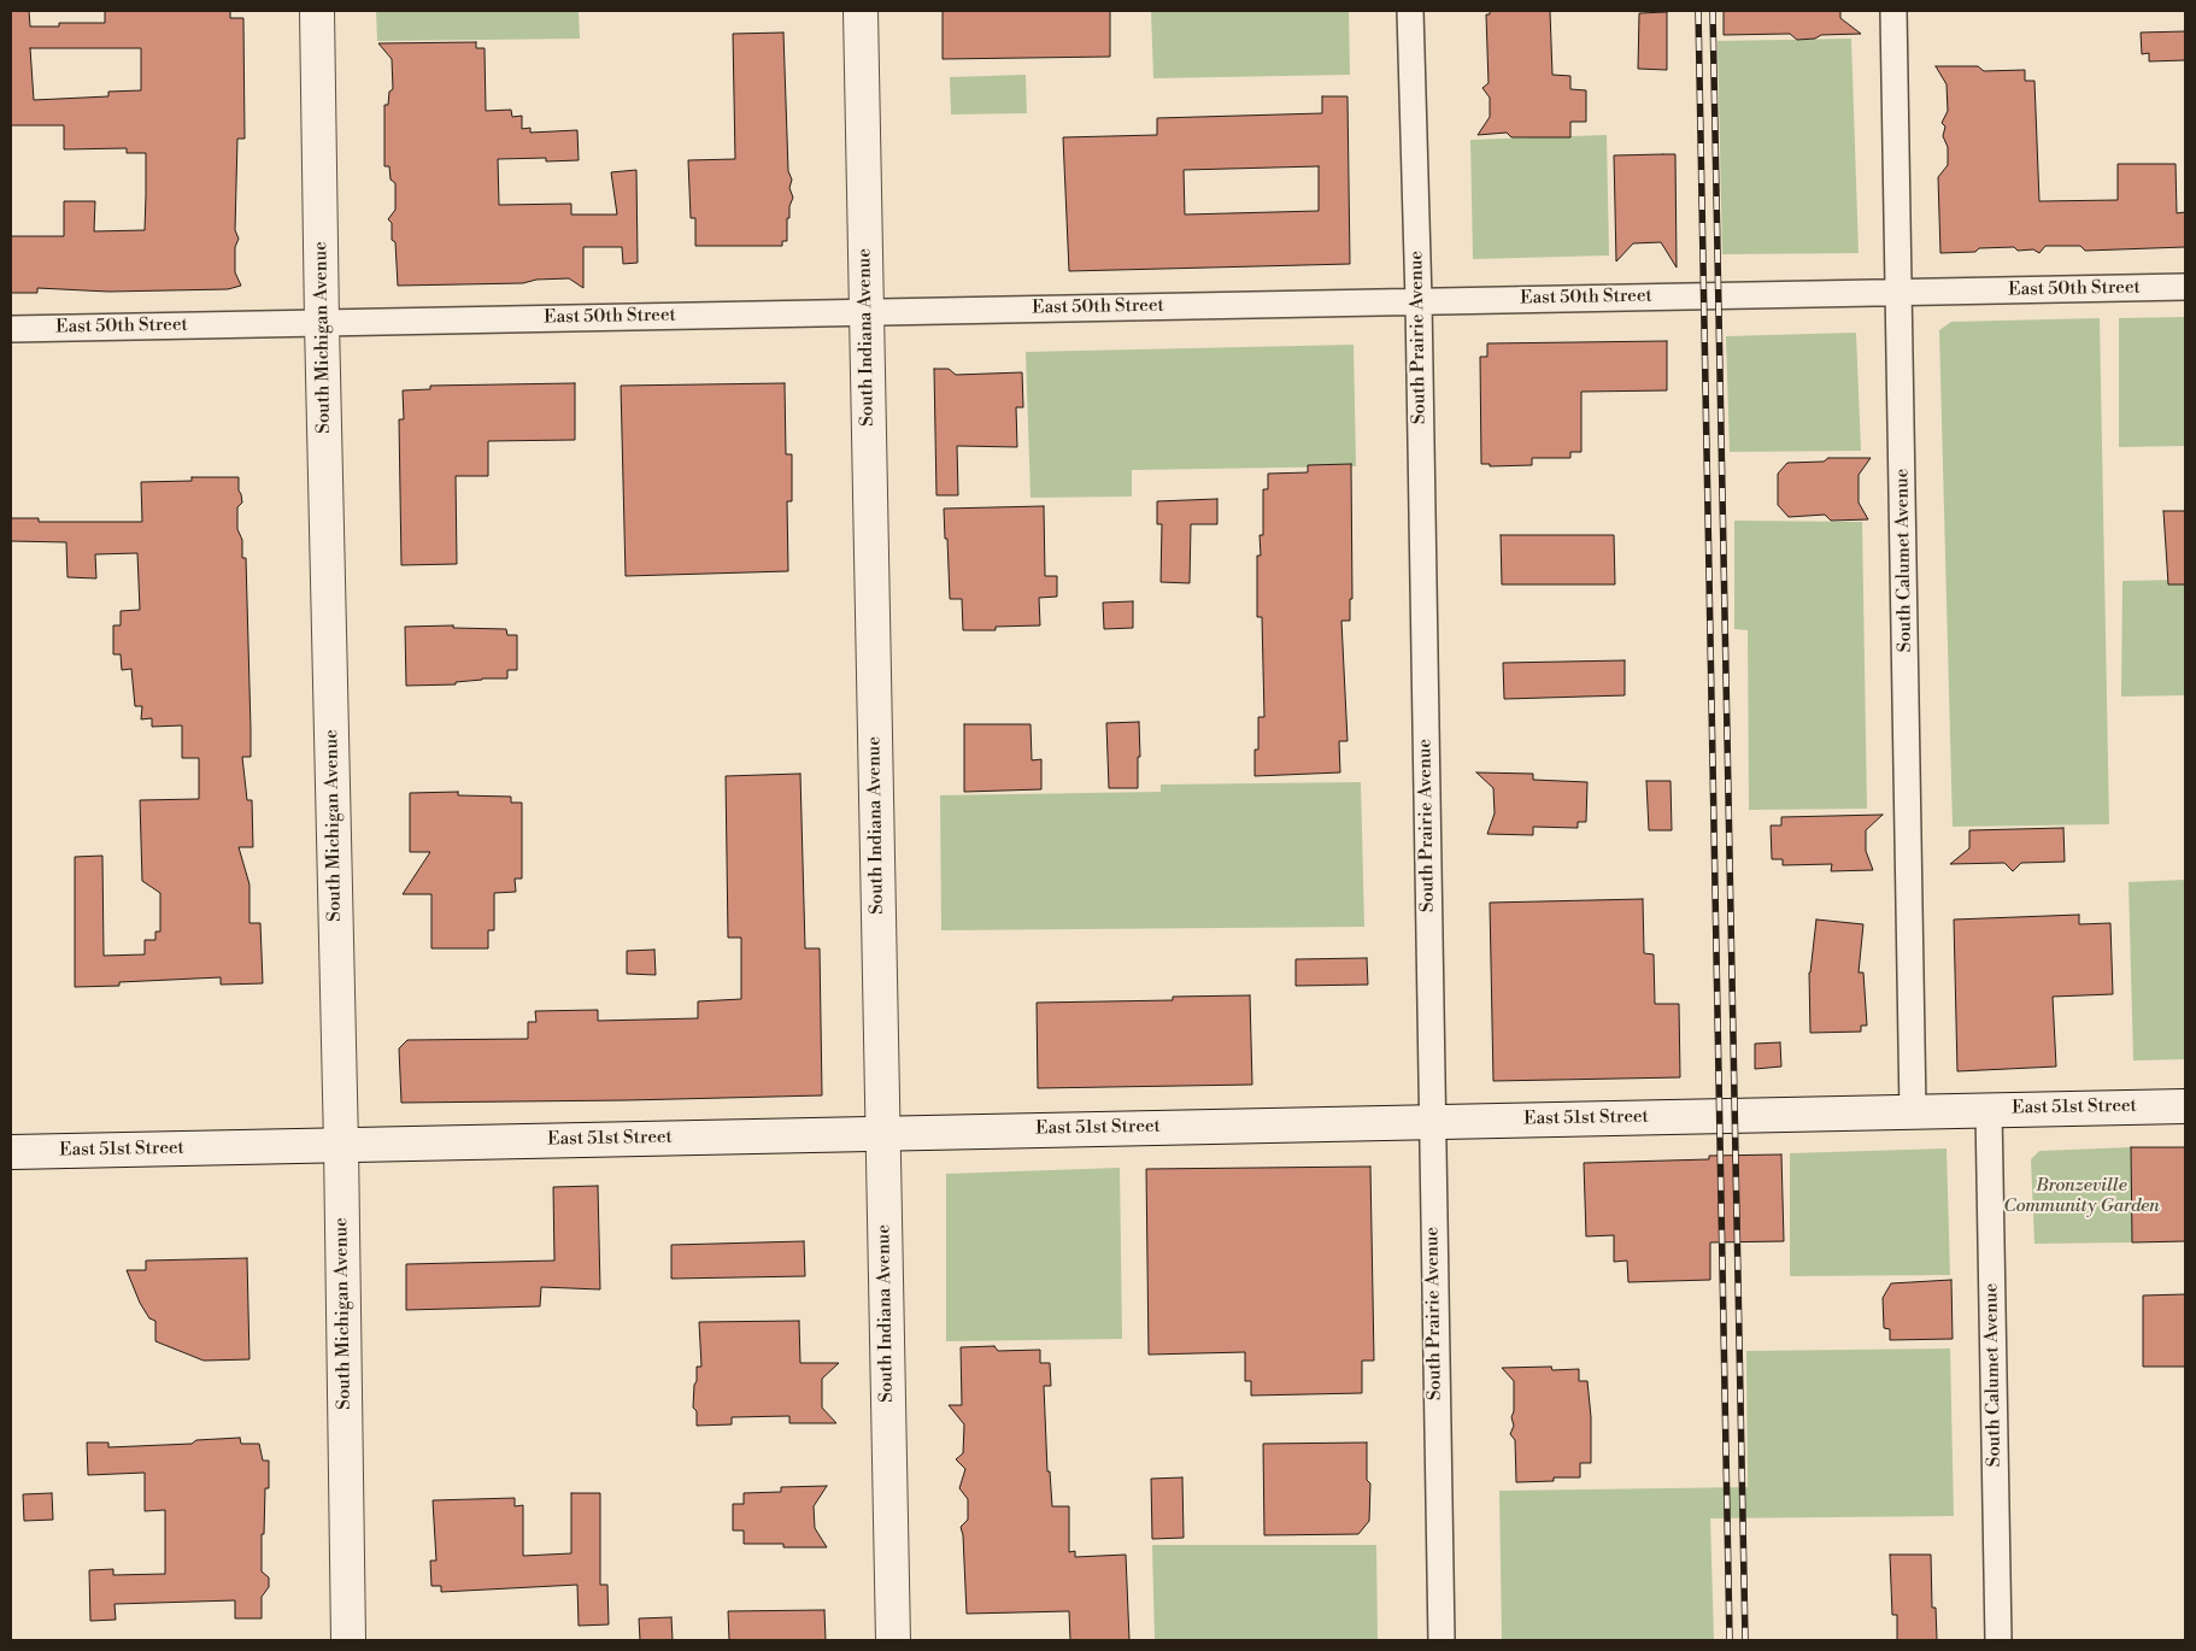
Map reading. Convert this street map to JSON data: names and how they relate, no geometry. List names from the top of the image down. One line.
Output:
{"streets":{"street":["East 50th Street","South Michigan Avenue","South Indiana Avenue","South Prairie Avenue","South Calumet Avenue","East 51st Street"]},"crossings":[["East 50th Street","South Michigan Avenue"],["East 50th Street","South Indiana Avenue"],["East 50th Street","South Prairie Avenue"],["East 50th Street","South Calumet Avenue"],["South Michigan Avenue","East 51st Street"],["South Indiana Avenue","East 51st Street"],["South Prairie Avenue","East 51st Street"],["South Calumet Avenue","East 51st Street"]],"parks":["Bronzeville Community Garden"]}
